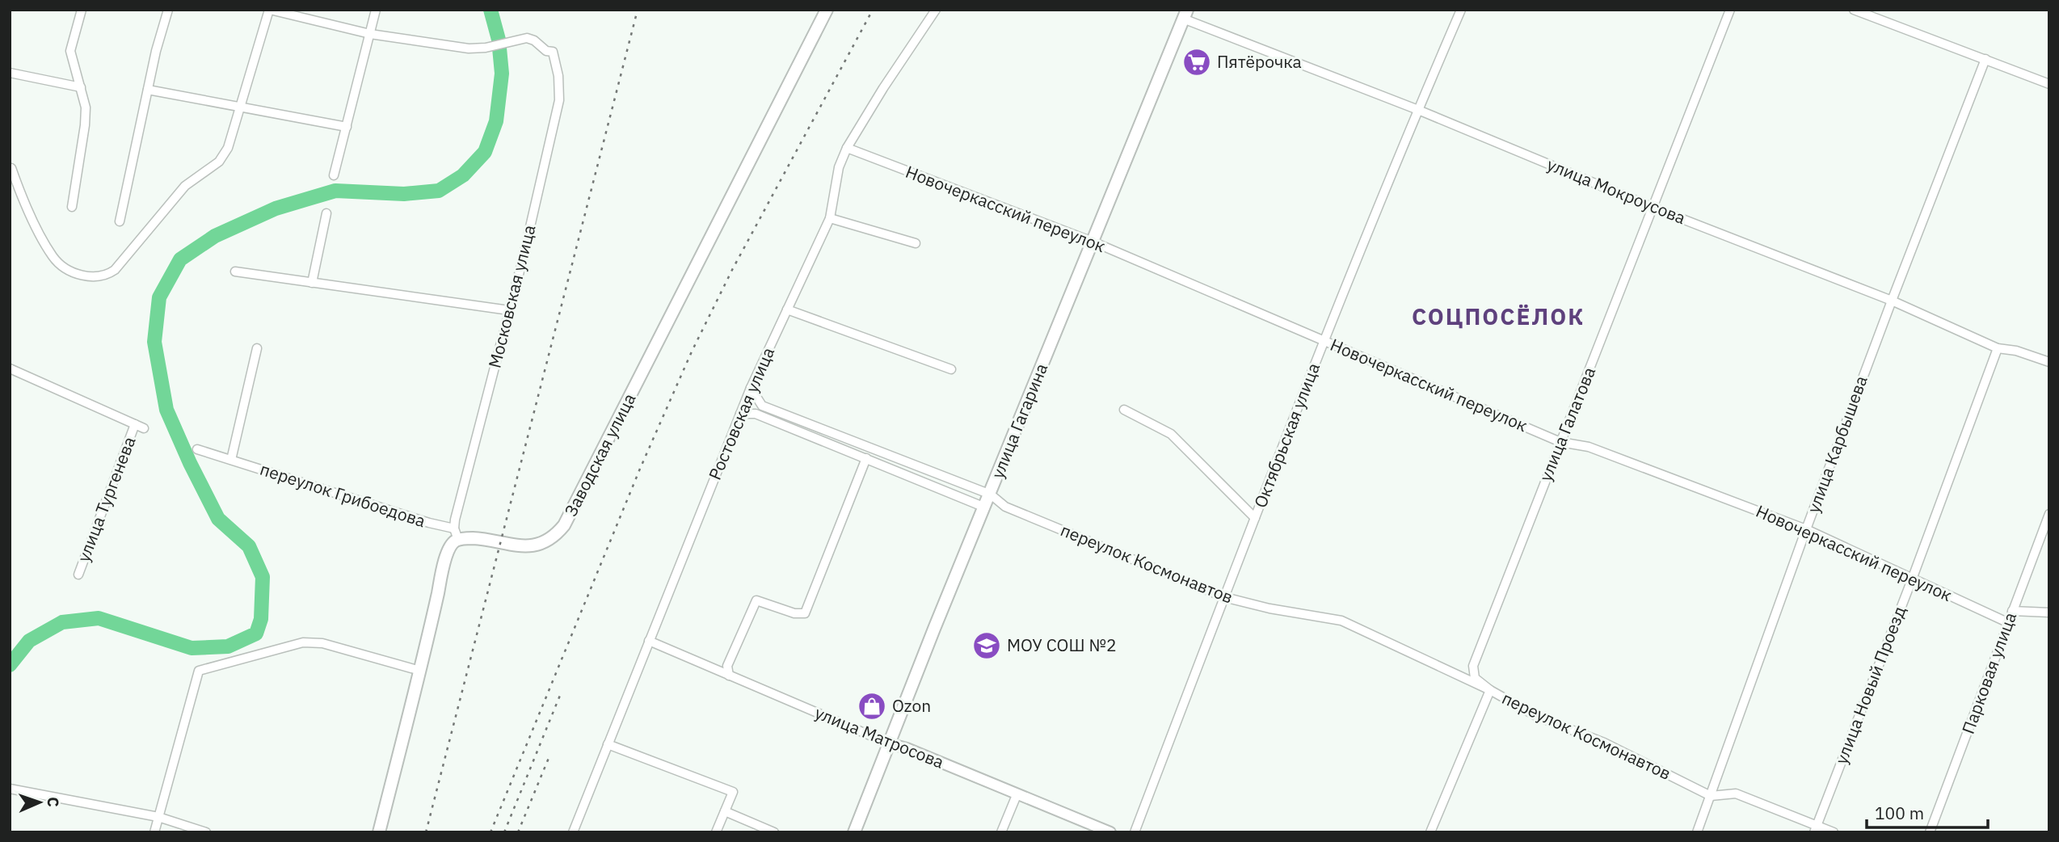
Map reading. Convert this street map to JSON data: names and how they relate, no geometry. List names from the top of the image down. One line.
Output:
{"streets":{"main road":["улица Гагарина","Заводская улица"],"street":["улица Мокроусова","Новочеркасский переулок","Московская улица","Ростовская улица","улица Галатова","Октябрьская улица","улица Карбышева","переулок Грибоедова","улица Тургенева","переулок Космонавтов","Парковая улица","улица Новый Проезд","улица Матросова"]},"crossings":[["улица Мокроусова","улица Гагарина"],["улица Мокроусова","улица Галатова"],["улица Мокроусова","Октябрьская улица"],["улица Мокроусова","улица Карбышева"],["улица Мокроусова","улица Новый Проезд"],["Новочеркасский переулок","Ростовская улица"],["Новочеркасский переулок","улица Гагарина"],["Новочеркасский переулок","улица Галатова"],["Новочеркасский переулок","Октябрьская улица"],["Новочеркасский переулок","улица Карбышева"],["Новочеркасский переулок","Парковая улица"],["Новочеркасский переулок","улица Новый Проезд"],["Московская улица","Заводская улица"],["Московская улица","переулок Грибоедова"],["Ростовская улица","переулок Космонавтов"],["Ростовская улица","улица Матросова"],["улица Гагарина","переулок Космонавтов"],["улица Гагарина","улица Матросова"],["улица Галатова","переулок Космонавтов"],["Октябрьская улица","переулок Космонавтов"],["улица Карбышева","переулок Космонавтов"],["Заводская улица","переулок Грибоедова"],["переулок Космонавтов","улица Новый Проезд"]],"districts":["СОЦПОСЁЛОК"],"places":{"supermarket":["Пятёрочка"],"school or university":["МОУ СОШ №2"],"shop":["Ozon"]},"scale_bar":"100 m","north":"right"}
